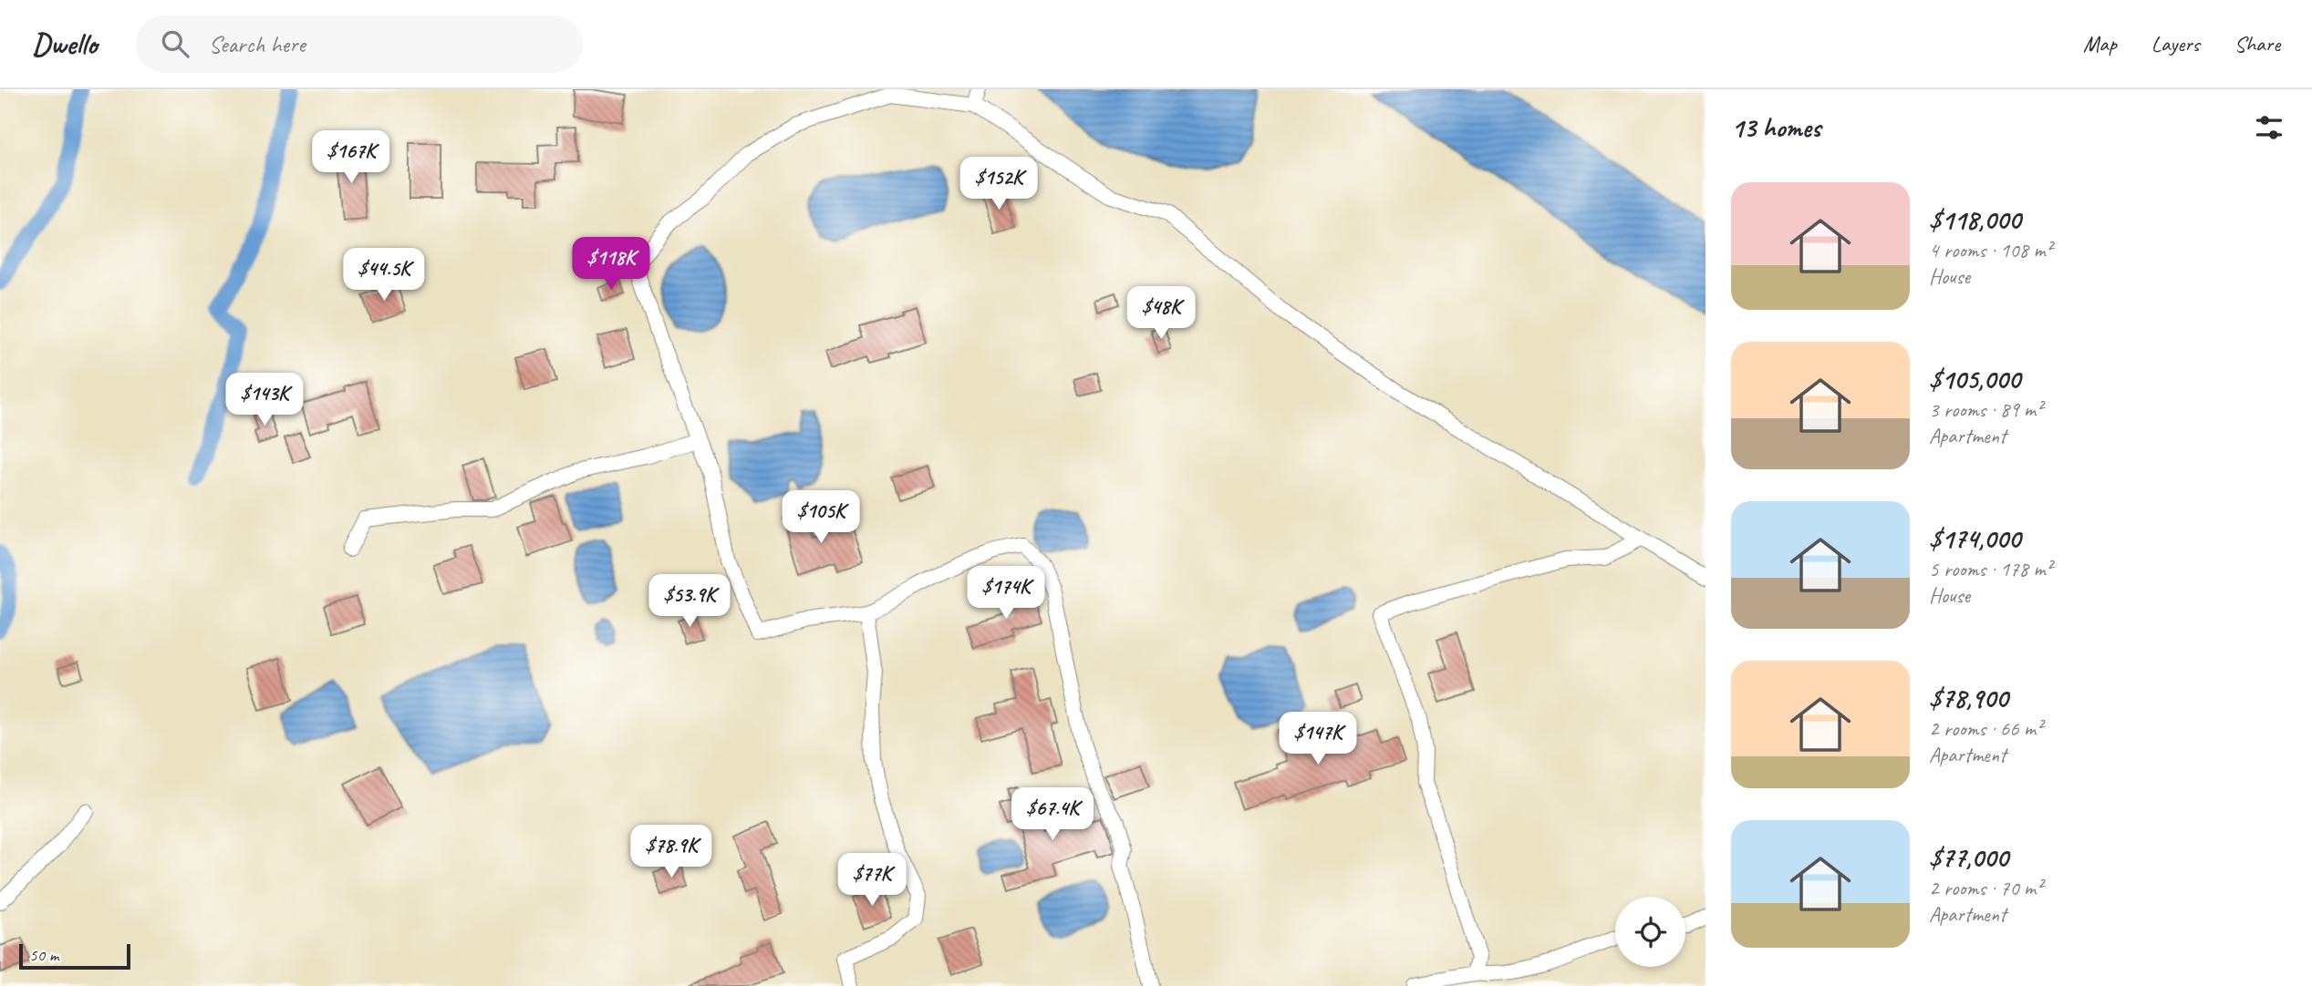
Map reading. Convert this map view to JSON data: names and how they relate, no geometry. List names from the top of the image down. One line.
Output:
{"scale_bar":"50 m","page":{"header":"Dwello","search":"Search here","nav":["Map","Layers","Share"],"heading":"13 homes","price":["$167K","$152K","$118K","$44.5K","$48K","$143K","$105K","$174K","$53.9K","$147K","$67.4K","$78.9K","$77K"],"list":[{"name":"$118,000","note":"4 rooms · 108 m² · House"},{"name":"$105,000","note":"3 rooms · 89 m² · Apartment"},{"name":"$174,000","note":"5 rooms · 178 m² · House"},{"name":"$78,900","note":"2 rooms · 66 m² · Apartment"},{"name":"$77,000","note":"2 rooms · 70 m² · Apartment"}],"scale":"50 m"}}
